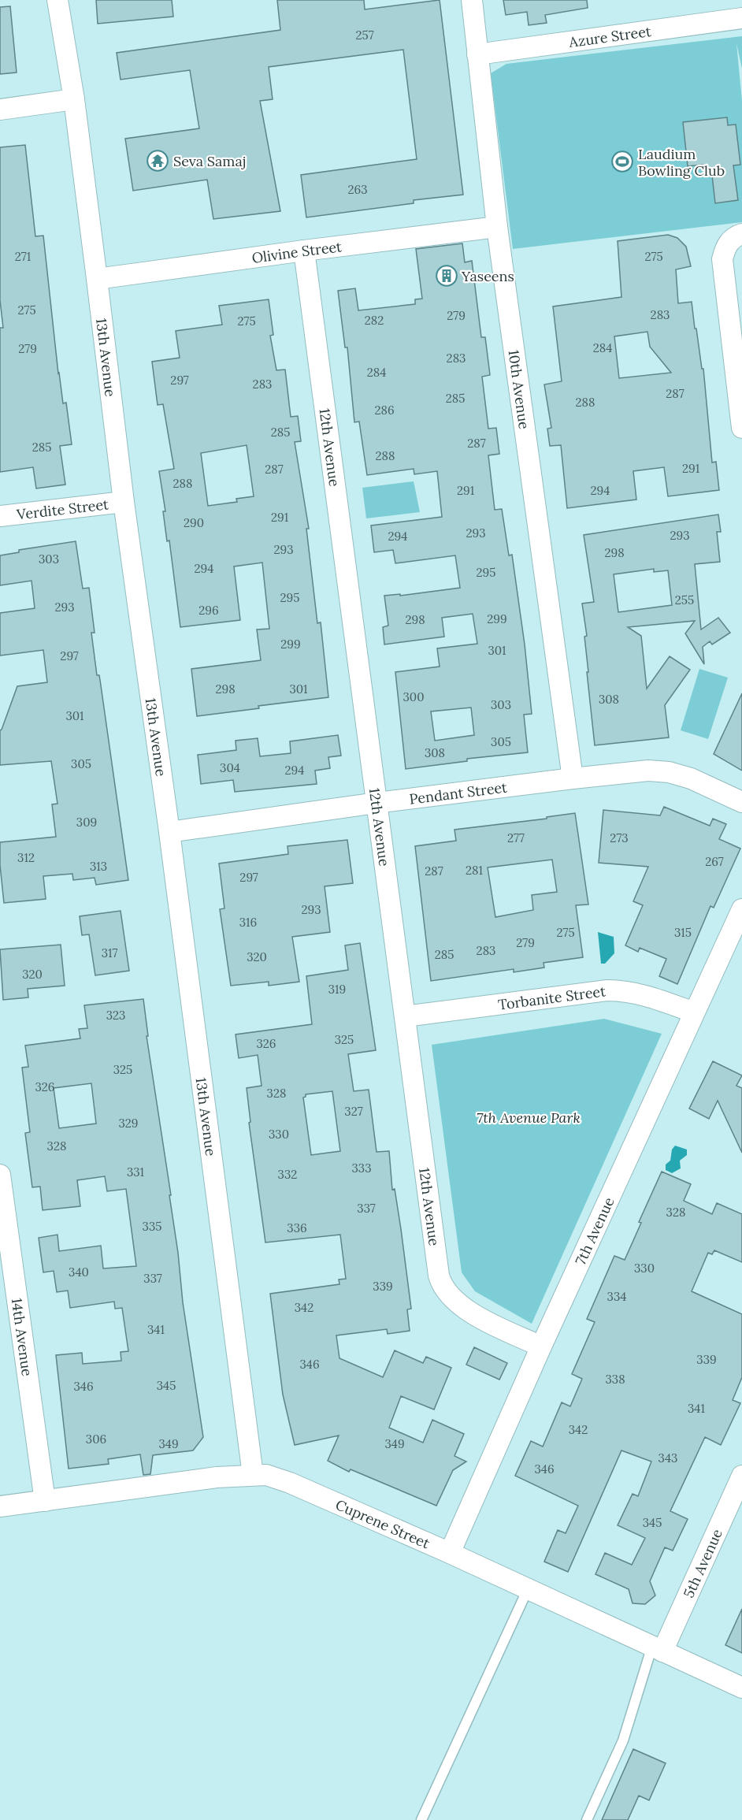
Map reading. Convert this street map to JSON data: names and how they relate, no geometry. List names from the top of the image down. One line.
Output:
{"streets":{"street":["Azure Street","Olivine Street","13th Avenue","10th Avenue","12th Avenue","Verdite Street","Pendant Street","Torbanite Street","7th Avenue","14th Avenue","Cuprene Street","5th Avenue"]},"crossings":[["Azure Street","10th Avenue"],["Olivine Street","13th Avenue"],["Olivine Street","10th Avenue"],["Olivine Street","12th Avenue"],["13th Avenue","Verdite Street"],["13th Avenue","Pendant Street"],["13th Avenue","Cuprene Street"],["10th Avenue","Pendant Street"],["12th Avenue","Pendant Street"],["12th Avenue","Torbanite Street"],["12th Avenue","7th Avenue"],["Torbanite Street","7th Avenue"],["7th Avenue","Cuprene Street"],["14th Avenue","Cuprene Street"],["Cuprene Street","5th Avenue"]],"parks":["7th Avenue Park"],"places":{"temple":["Seva Samaj"],"sports":["Laudium Bowling Club"],"building":["Yaseens"]},"house_numbers":["257","263","271","275","275","283","279","282","275","284","279","283","284","297","283","287","285","288","286","285","287","285","288","291","287","288","291","294","291","290","293","293","294","293","298","303","294","295","295","255","293","296","299","298","299","301","297","298","301","300","308","303","301","305","308","305","304","294","309","277","273","312","267","313","281","287","297","293","316","275","315","279","283","317","285","320","320","319","323","325","326","325","326","328","327","329","330","328","333","331","332","337","328","335","336","330","340","337","339","334","342","341","339","346","338","345","346","341","342","306","349","349","343","346","345"]}
